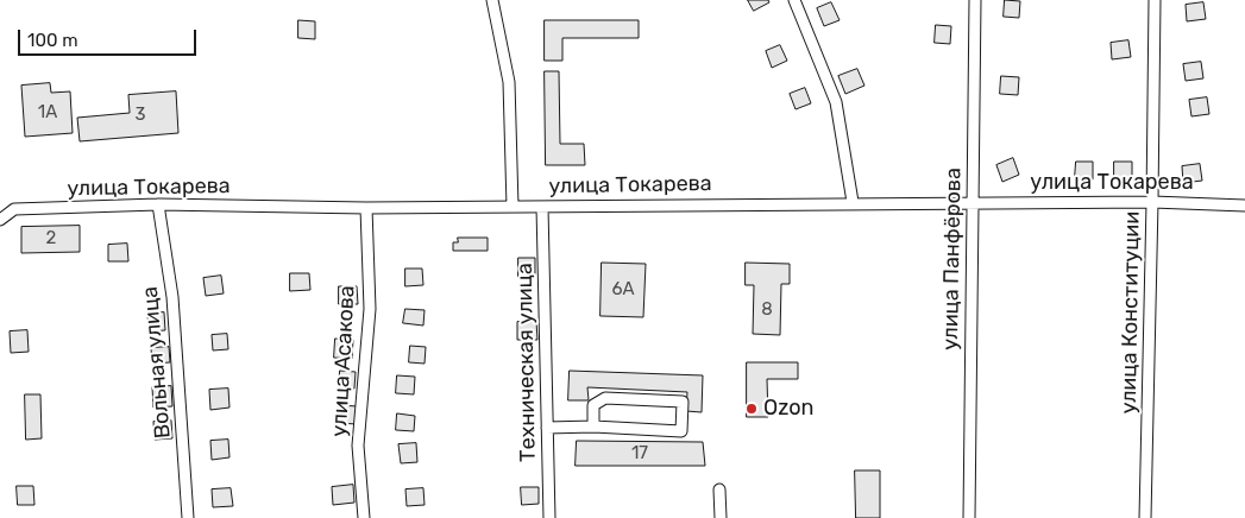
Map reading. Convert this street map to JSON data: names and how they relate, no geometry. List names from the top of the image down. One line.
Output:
{"streets":{"street":["улица Токарева","улица Панфёрова","улица Конституции","улица Асакова","Вольная улица","Техническая улица"]},"crossings":[["улица Токарева","улица Панфёрова"],["улица Токарева","улица Конституции"],["улица Токарева","улица Асакова"],["улица Токарева","Вольная улица"],["улица Токарева","Техническая улица"]],"places":["Ozon"],"house_numbers":["1А","3","2","6А","8","17"],"scale_bar":"100 m"}
